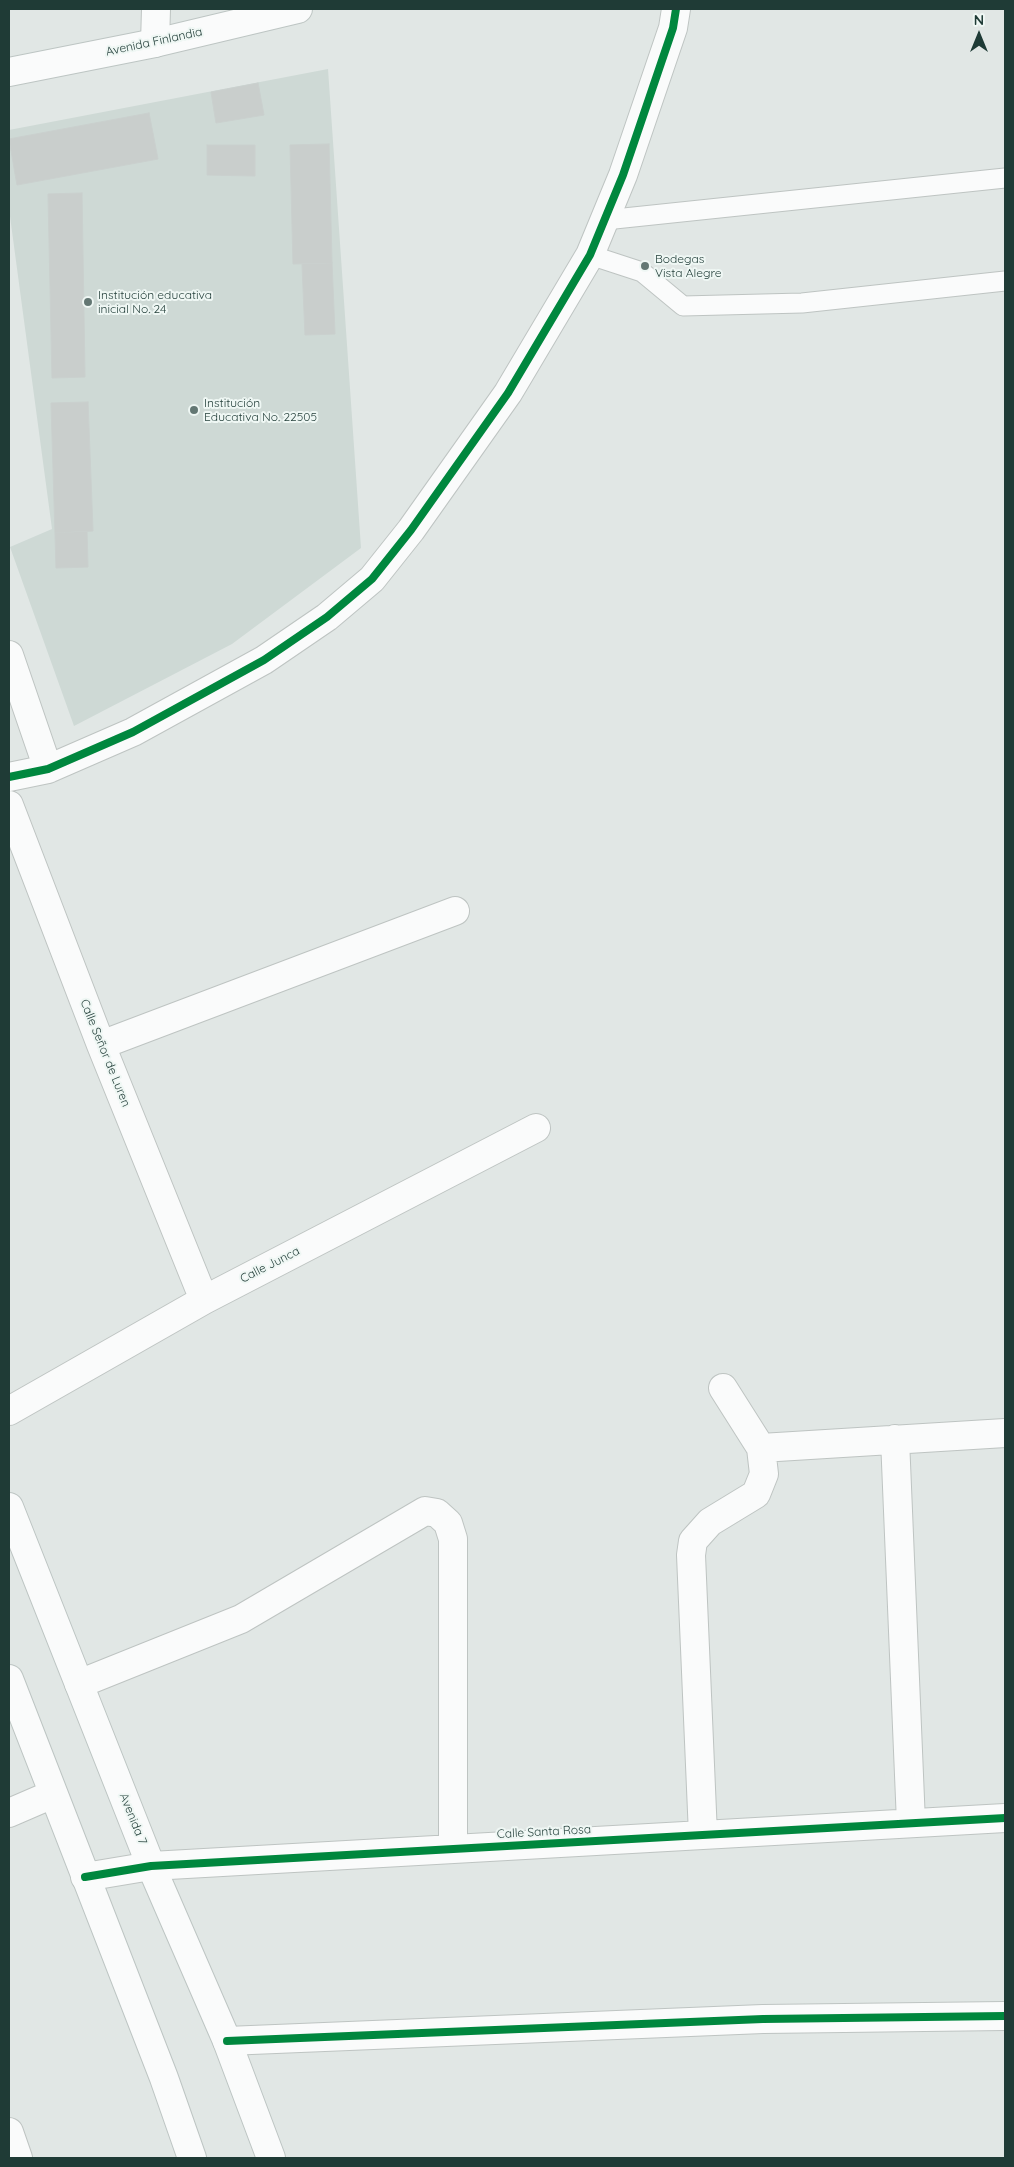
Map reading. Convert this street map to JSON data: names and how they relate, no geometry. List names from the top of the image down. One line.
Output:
{"streets":{"street":["Avenida Finlandia","Calle Señor de Luren","Calle Junca","Avenida 7","Calle Santa Rosa"]},"crossings":[["Calle Señor de Luren","Calle Junca"],["Avenida 7","Calle Santa Rosa"]],"places":["Bodegas Vista Alegre","Institución educativa inicial No. 24","Institución Educativa No. 22505"],"north":"top"}
